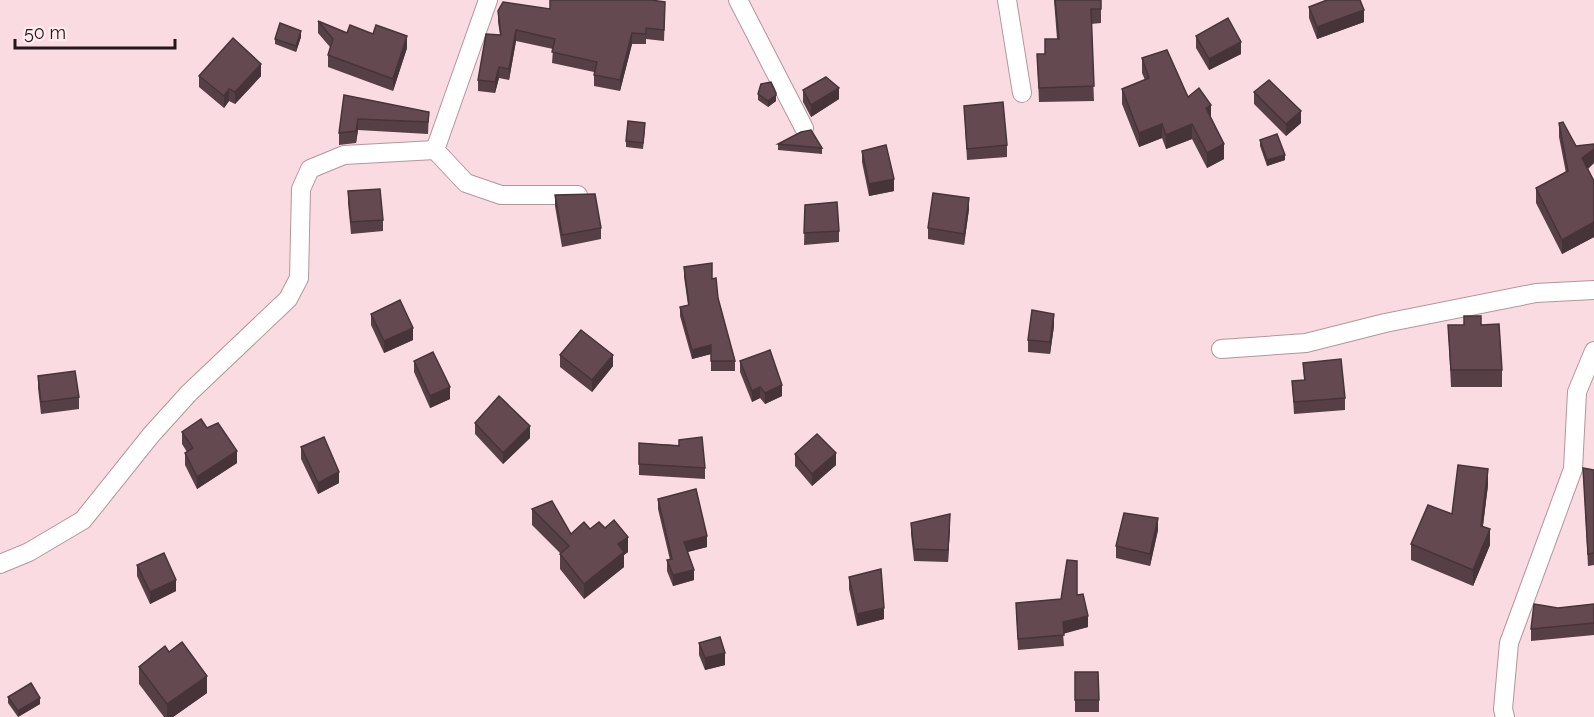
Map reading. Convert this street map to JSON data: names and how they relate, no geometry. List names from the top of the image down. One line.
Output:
{"scale_bar":"50 m"}
